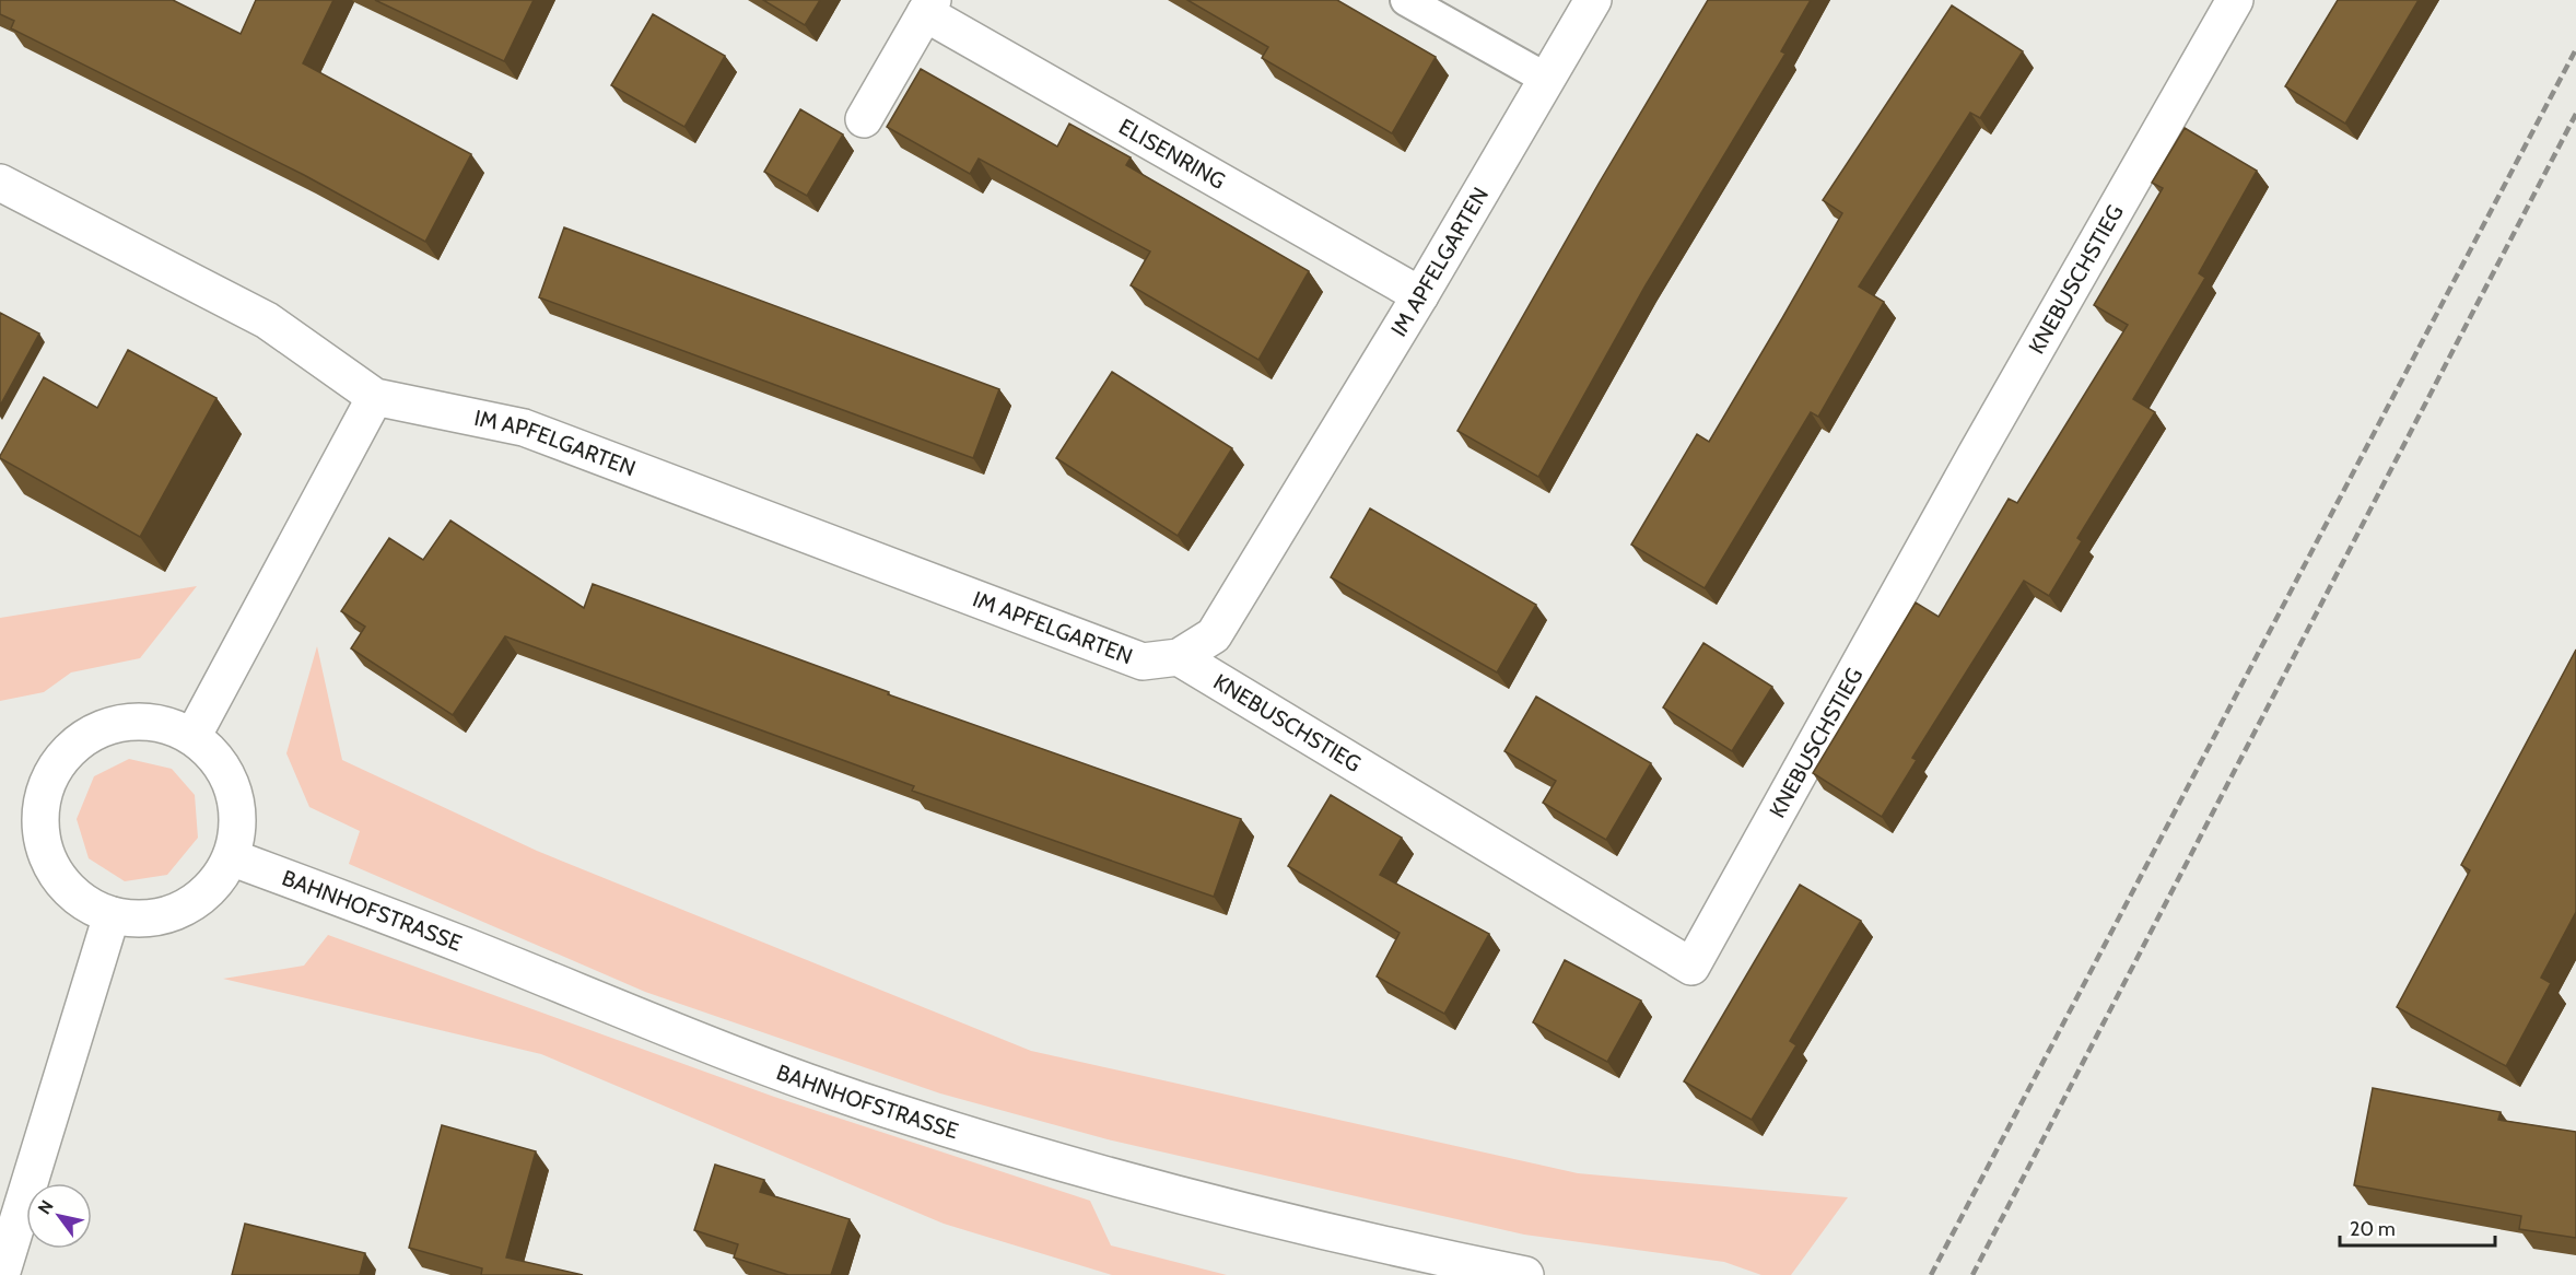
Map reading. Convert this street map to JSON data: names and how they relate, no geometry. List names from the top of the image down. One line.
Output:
{"streets":{"street":["ELISENRING","IM APFELGARTEN","KNEBUSCHSTIEG","BAHNHOFSTRASSE"]},"crossings":[["ELISENRING","IM APFELGARTEN"],["IM APFELGARTEN","KNEBUSCHSTIEG"]],"scale_bar":"20 m","north":"top left"}
